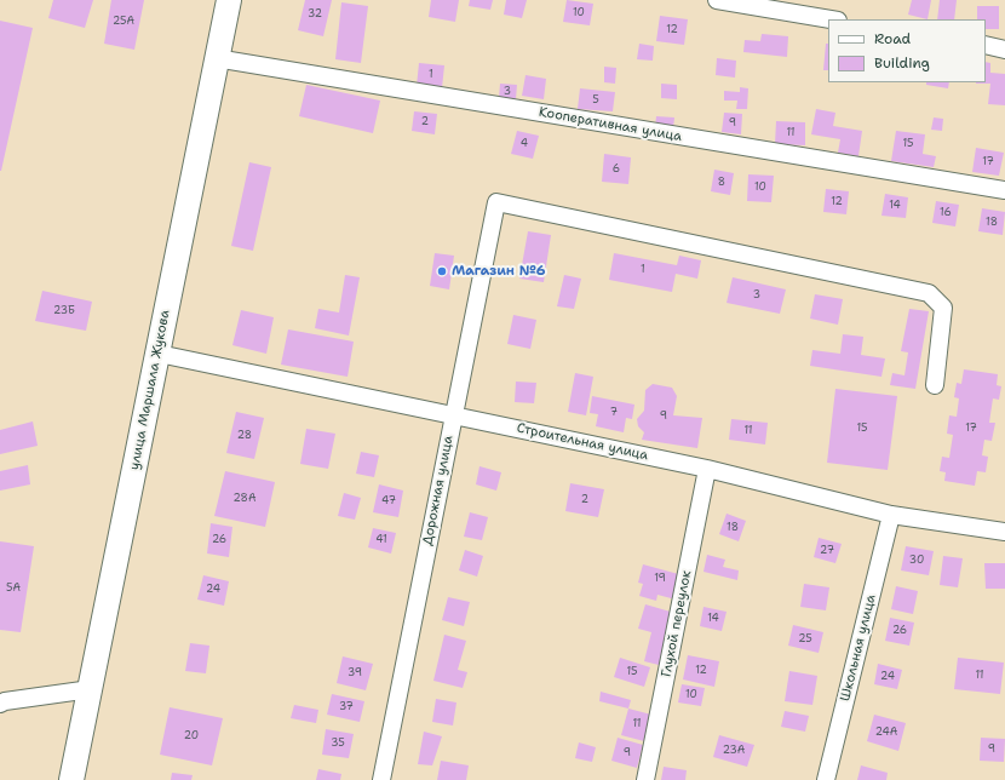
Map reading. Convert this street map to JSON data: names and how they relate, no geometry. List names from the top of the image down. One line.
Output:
{"streets":{"main road":["улица Маршала Жукова"],"street":["Кооперативная улица","Строительная улица","Дорожная улица","Глухой переулок","Школьная улица"]},"crossings":[["Кооперативная улица","улица Маршала Жукова"],["улица Маршала Жукова","Строительная улица"],["Строительная улица","Дорожная улица"],["Строительная улица","Глухой переулок"],["Строительная улица","Школьная улица"]],"places":["Магазин №6"],"house_numbers":["10","32","25А","12","1","3","5","2","9","11","4","15","17","6","8","10","12","14","16","18","1","3","23Б","7","9","15","17","11","28","28А","2","47","18","26","41","27","30","19","5А","24","14","26","25","12","15","39","11","24","10","37","11","24А","20","35","9","23А","9"],"legend":["Road","Building"]}
